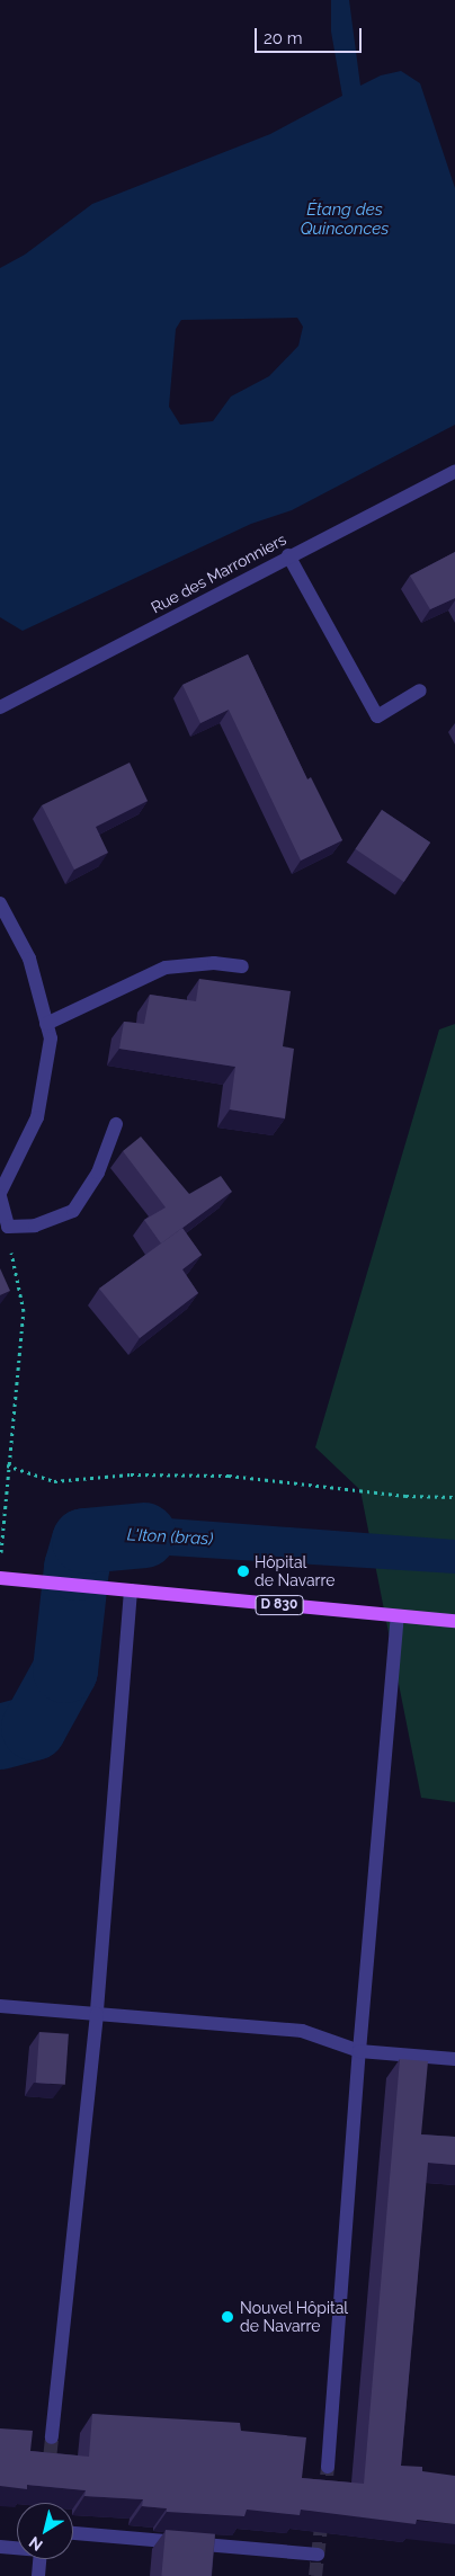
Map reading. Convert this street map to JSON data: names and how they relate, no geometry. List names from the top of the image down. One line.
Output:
{"streets":{"main road":["D 830"],"street":["Rue des Marronniers"]},"water":["Étang des Quinconces","L'Iton (bras)"],"places":["Hôpital de Navarre","Nouvel Hôpital de Navarre"],"scale_bar":"20 m","north":"bottom left"}
